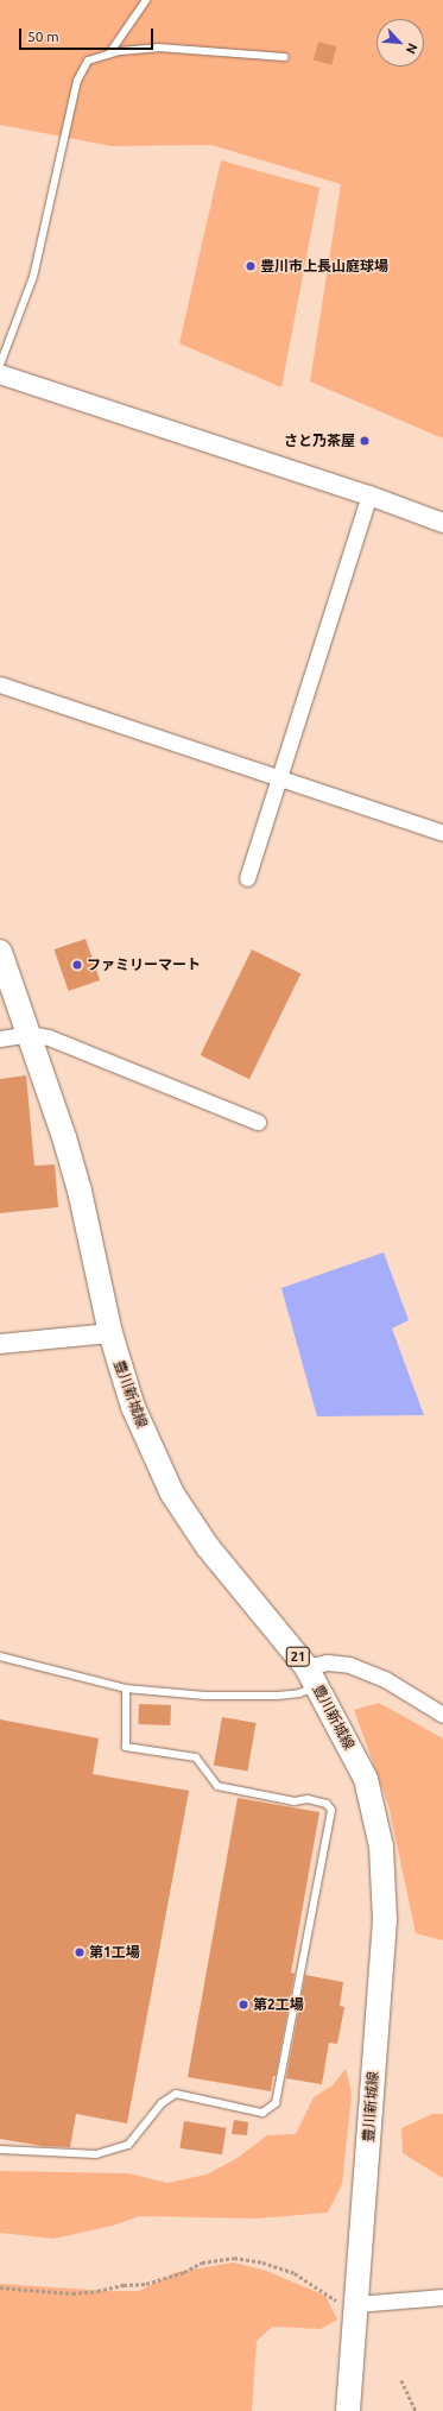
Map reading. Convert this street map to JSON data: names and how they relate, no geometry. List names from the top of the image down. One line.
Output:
{"streets":{"main road":["豊川新城線","21"]},"places":["豊川市上長山庭球場","さと乃茶屋","ファミリーマート","第1工場","第2工場"],"scale_bar":"50 m","north":"bottom right"}
